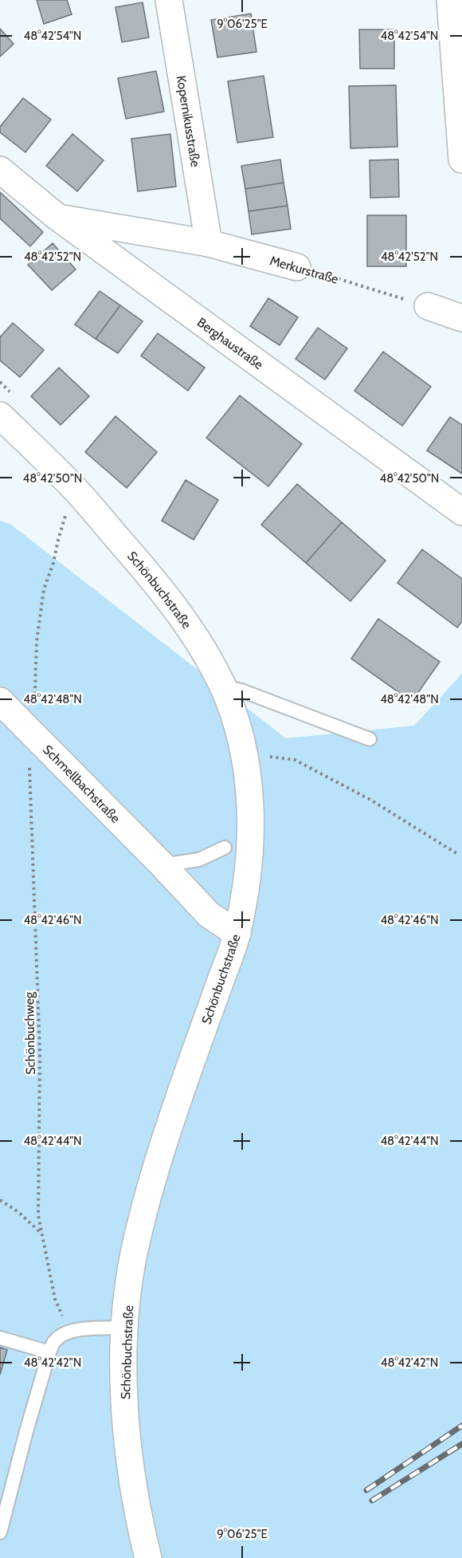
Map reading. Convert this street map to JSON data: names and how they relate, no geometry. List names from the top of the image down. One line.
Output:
{"streets":{"street":["Kopernikusstraße","Merkurstraße","Berghaustraße","Schönbuchstraße","Schmellbachstraße"],"path":["Schönbuchweg"]},"crossings":[["Kopernikusstraße","Merkurstraße"],["Merkurstraße","Berghaustraße"],["Schönbuchstraße","Schmellbachstraße"]],"coordinates":["9°06'25\"E","48°42'54\"N","48°42'52\"N","48°42'50\"N","48°42'48\"N","48°42'46\"N","48°42'44\"N","48°42'42\"N"]}
